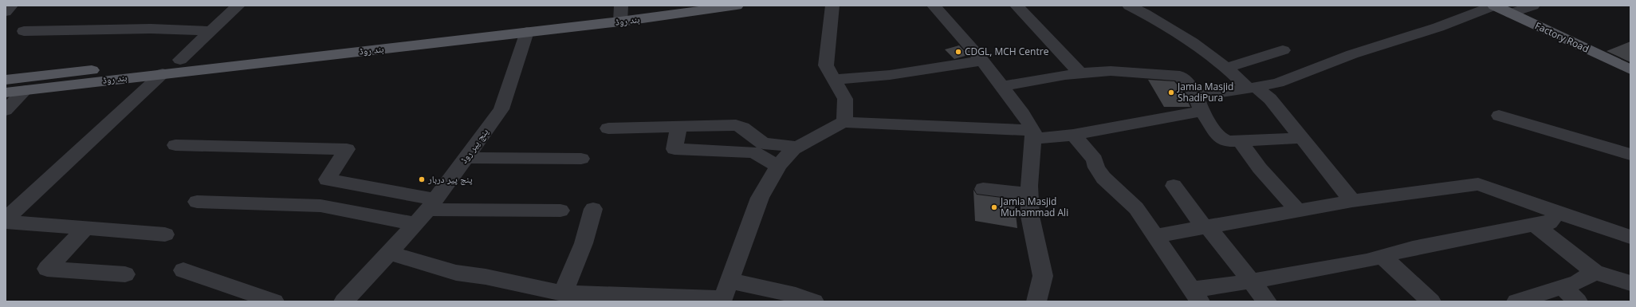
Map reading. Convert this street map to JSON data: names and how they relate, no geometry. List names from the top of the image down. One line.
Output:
{"streets":{"main road":["بند روڈ","Factory Road"],"street":["پنج پیر روڈ"]},"crossings":[["بند روڈ","پنج پیر روڈ"]],"places":["CDGL, MCH Centre","Jamia Masjid ShadiPura","پنج پیر دربار","Jamia Masjid Muhammad Ali"]}
